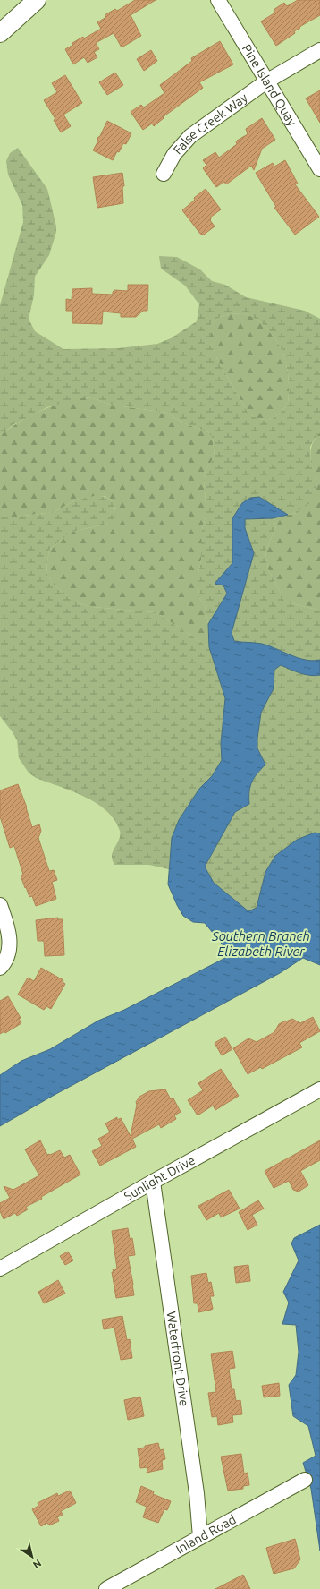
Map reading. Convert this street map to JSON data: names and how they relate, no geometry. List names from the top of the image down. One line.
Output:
{"streets":{"street":["Pine Island Quay","False Creek Way","Sunlight Drive","Waterfront Drive","Inland Road"]},"crossings":[["Pine Island Quay","False Creek Way"],["Sunlight Drive","Waterfront Drive"],["Waterfront Drive","Inland Road"]],"water":["Southern Branch Elizabeth River"],"north":"bottom right"}
